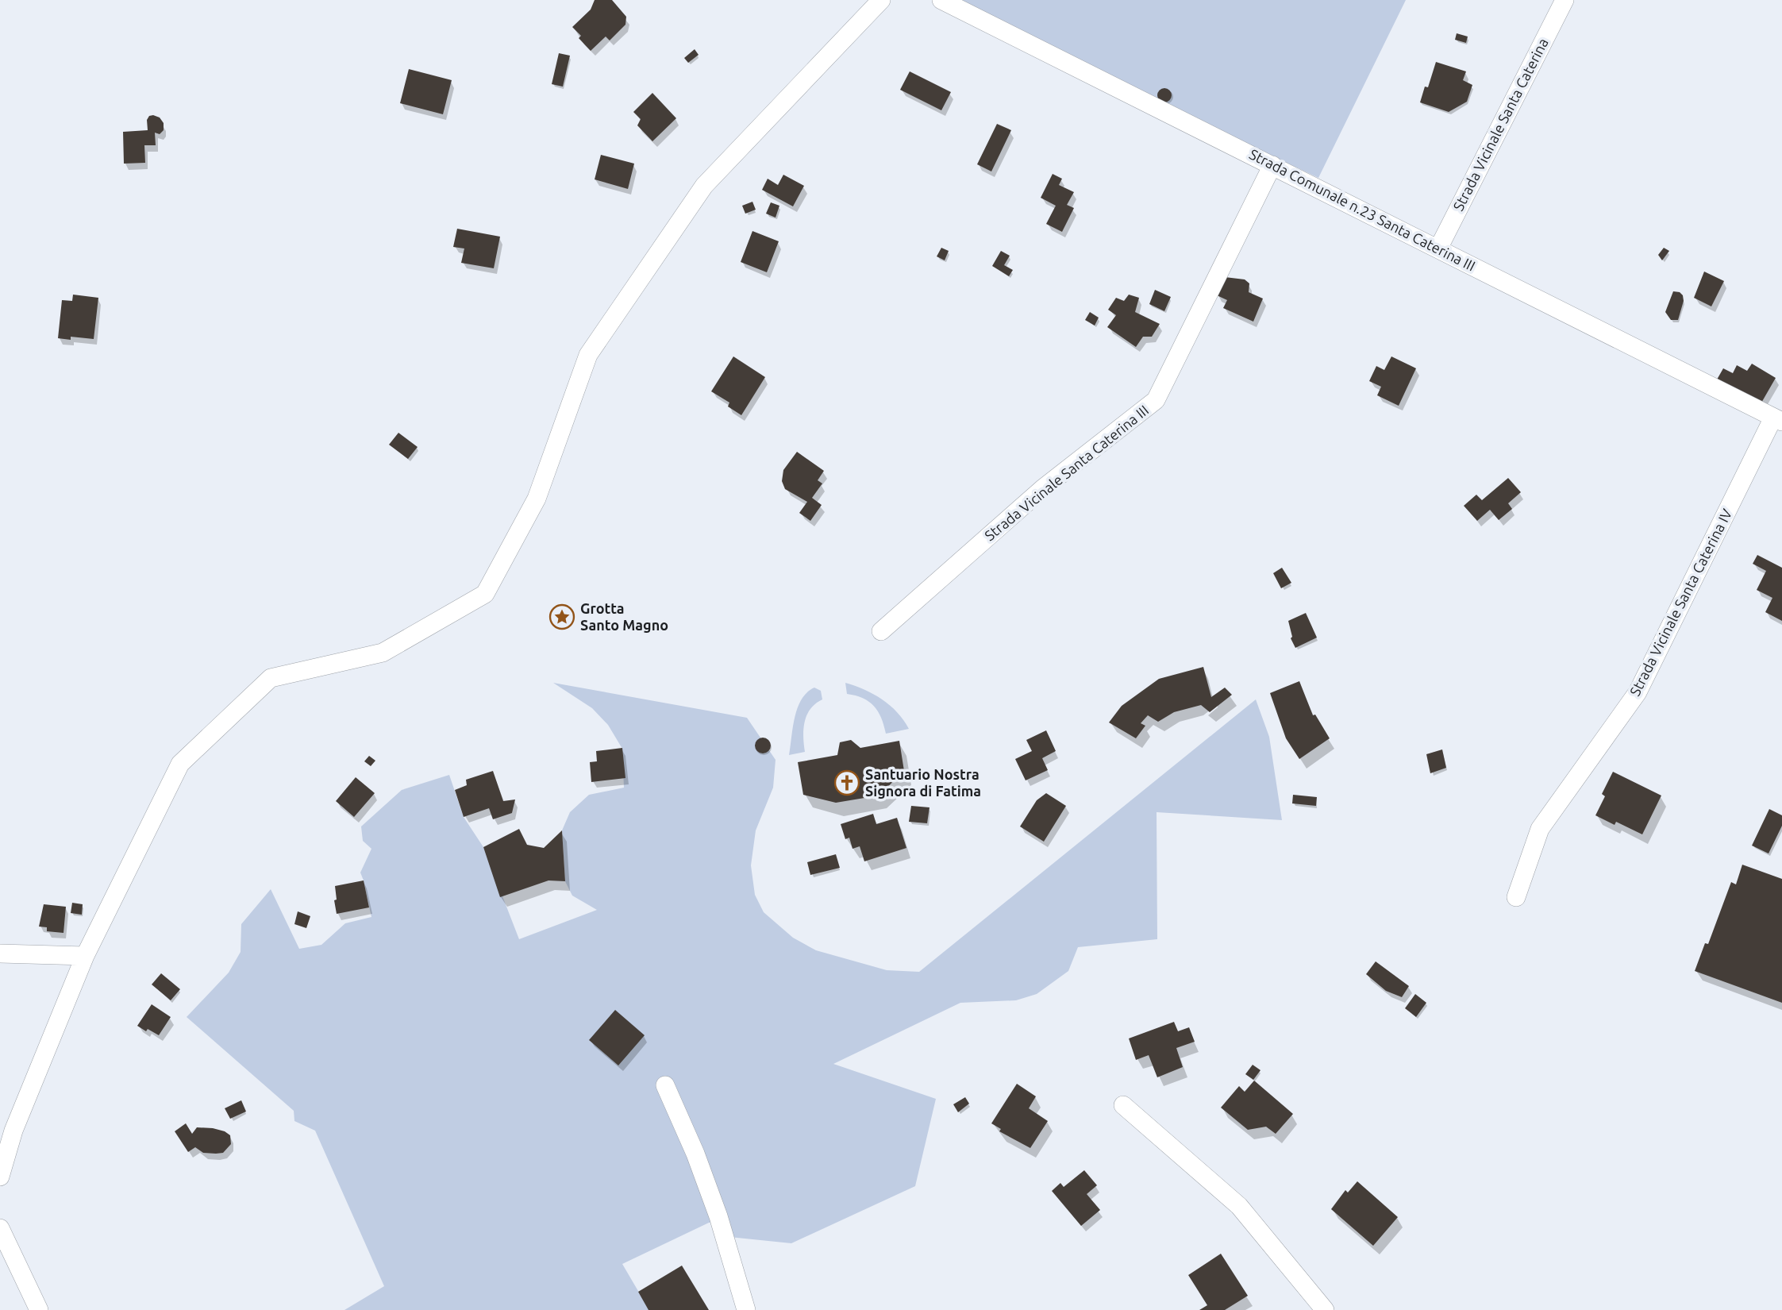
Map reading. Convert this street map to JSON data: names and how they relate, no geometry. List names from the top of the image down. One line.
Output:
{"streets":{"street":["Strada Vicinale Santa Caterina","Strada Comunale n.23 Santa Caterina III","Strada Vicinale Santa Caterina III","Strada Vicinale Santa Caterina IV"]},"crossings":[["Strada Vicinale Santa Caterina","Strada Comunale n.23 Santa Caterina III"],["Strada Comunale n.23 Santa Caterina III","Strada Vicinale Santa Caterina III"],["Strada Comunale n.23 Santa Caterina III","Strada Vicinale Santa Caterina IV"]],"places":{"place":["Grotta Santo Magno"],"church":["Santuario Nostra Signora di Fatima"]}}
